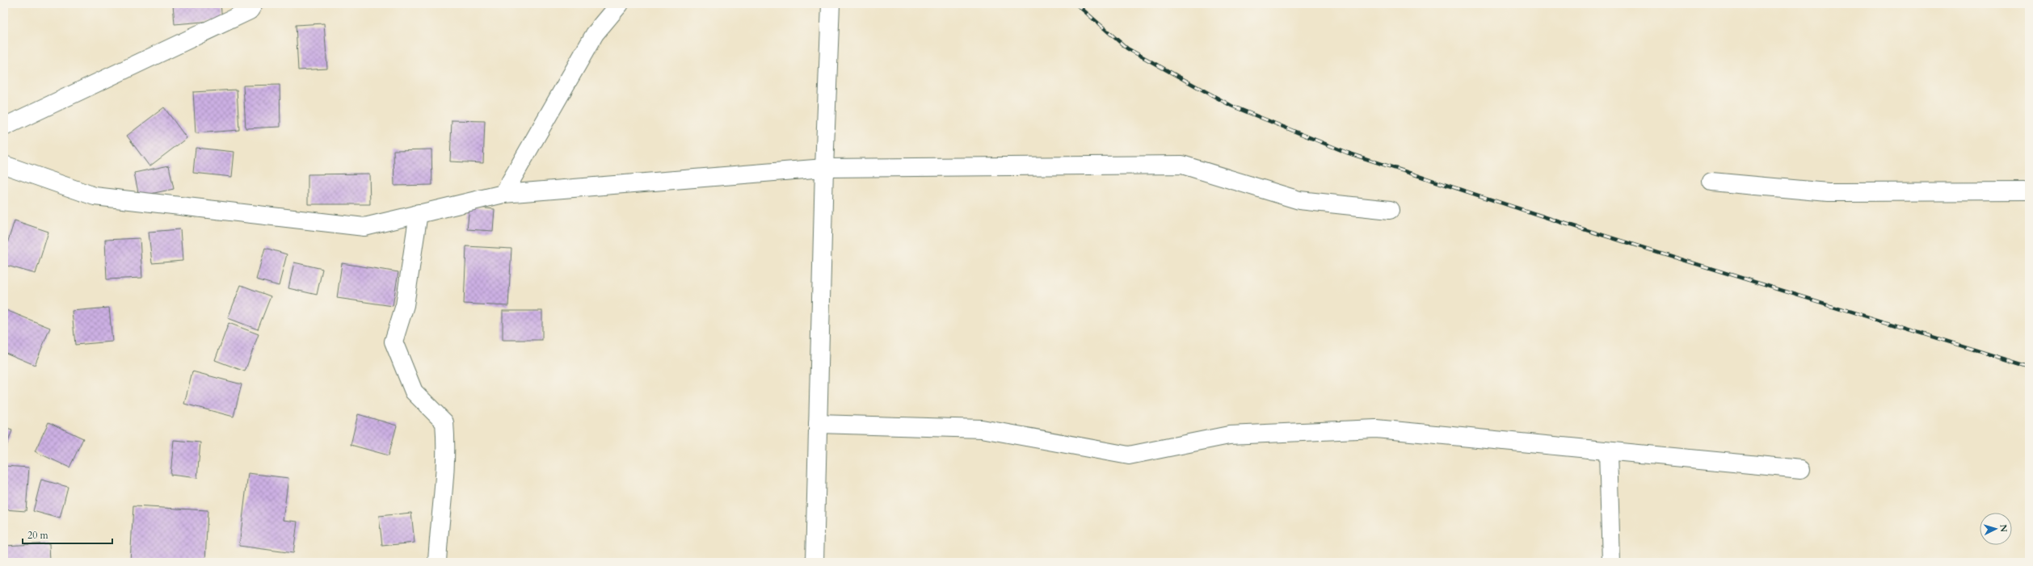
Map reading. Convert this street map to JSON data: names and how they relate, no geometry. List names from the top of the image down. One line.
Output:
{"scale_bar":"20 m","north":"right"}
